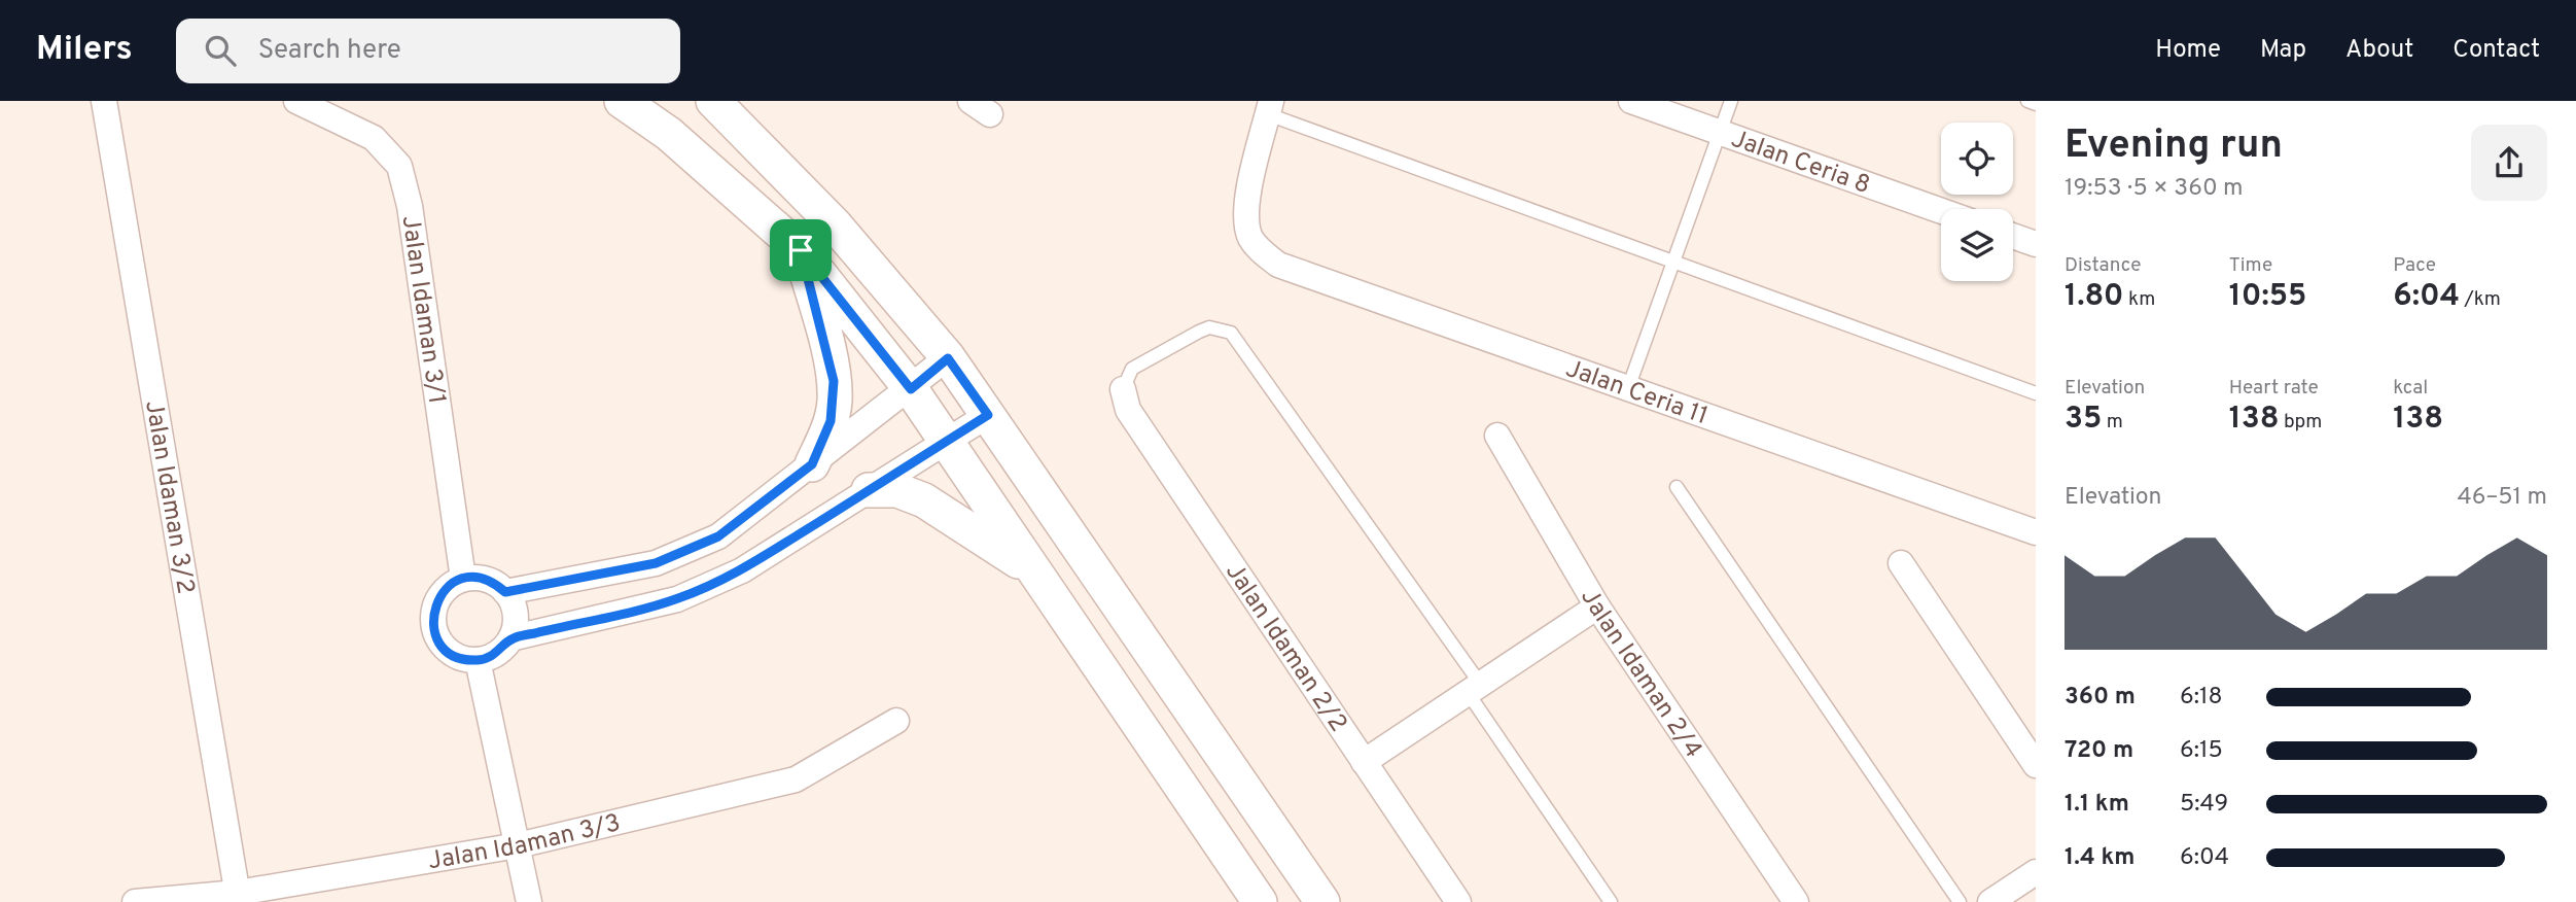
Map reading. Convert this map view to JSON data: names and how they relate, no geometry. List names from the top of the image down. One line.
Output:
{"streets":{"street":["Jalan Ceria 8","Jalan Idaman 3/1","Jalan Ceria 11","Jalan Idaman 3/2","Jalan Idaman 2/2","Jalan Idaman 2/4","Jalan Idaman 3/3"]},"crossings":[["Jalan Idaman 3/2","Jalan Idaman 3/3"]],"page":{"header":"Milers","search":"Search here","nav":["Home","Map","About","Contact"],"heading":["Evening run","19:53 · 5 × 360 m"],"stats":[["Distance","1.80 km"],["Time","10:55"],["Pace","6:04 /km"],["Elevation","35 m"],["Heart rate","138 bpm"],["kcal","138"]],"chart":["Elevation","46–51 m"],"list":[{"name":"360 m","note":"6:18"},{"name":"720 m","note":"6:15"},{"name":"1.1 km","note":"5:49"},{"name":"1.4 km","note":"6:04"}]}}
